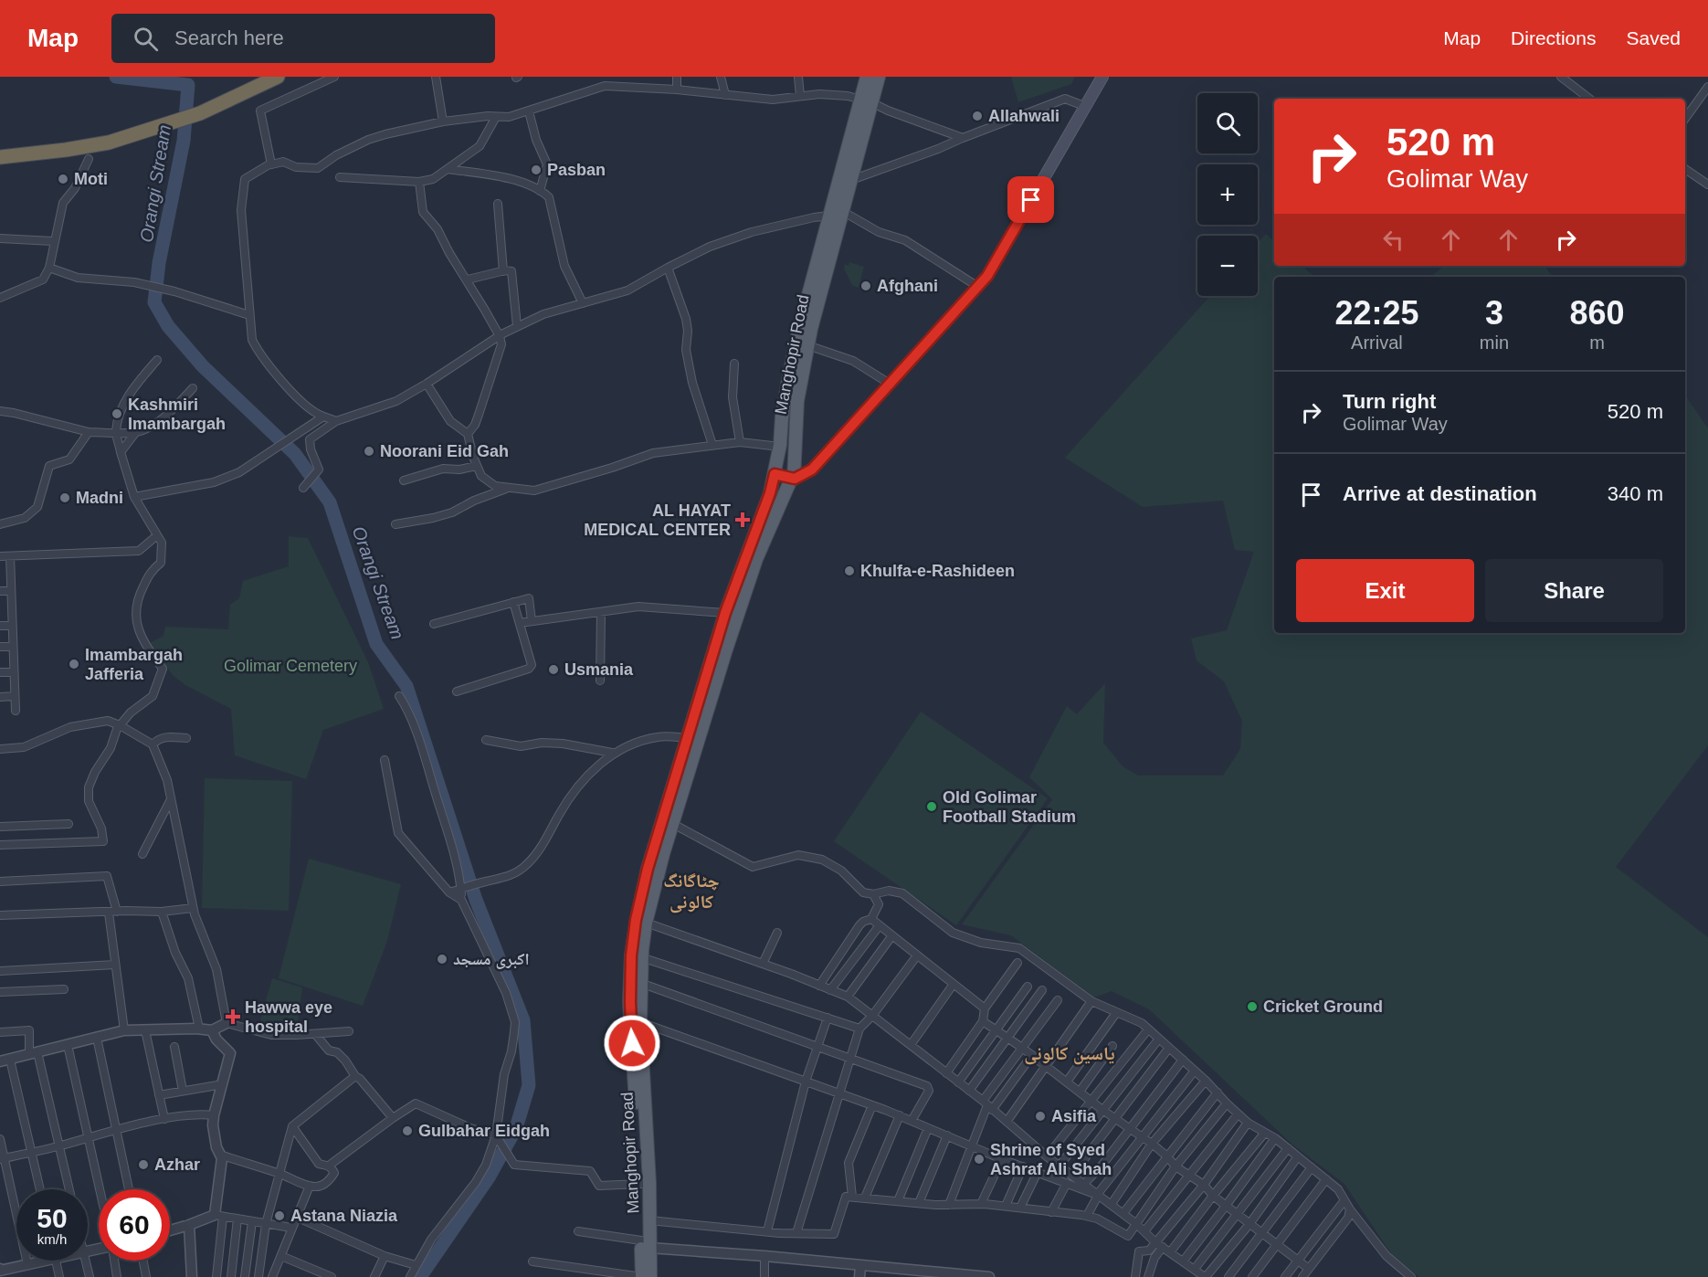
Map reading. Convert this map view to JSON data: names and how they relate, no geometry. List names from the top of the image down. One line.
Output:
{"streets":{"main road":["Manghopir Road"]},"districts":["چٹاگانگ کالونی","یاسین کالونی"],"water":["Orangi Stream"],"parks":["Golimar Cemetery"],"places":{"other":["Allahwali","Pasban","Moti","Afghani","Kashmiri Imambargah","Noorani Eid Gah","Madni","Khulfa-e-Rashideen","Imambargah Jafferia","Usmania","Old Golimar Football Stadium","اکبری مسجد","Cricket Ground","Asifia","Gulbahar Eidgah","Shrine of Syed Ashraf Ali Shah","Azhar","Astana Niazia"],"health":["AL HAYAT MEDICAL CENTER","Hawwa eye hospital"]},"page":{"header":"Map","search":"Search here","nav":["Map","Directions","Saved"],"map_buttons":["+","−"],"turn":["520 m","Golimar Way"],"eta":["22:25","Arrival","3","min","860","m"],"list":[{"name":"Turn right","note":"Golimar Way","value":"520 m"},{"name":"Arrive at destination","value":"340 m"}],"buttons":["Exit","Share"],"speed":"50 km/h","limit":"60"}}
